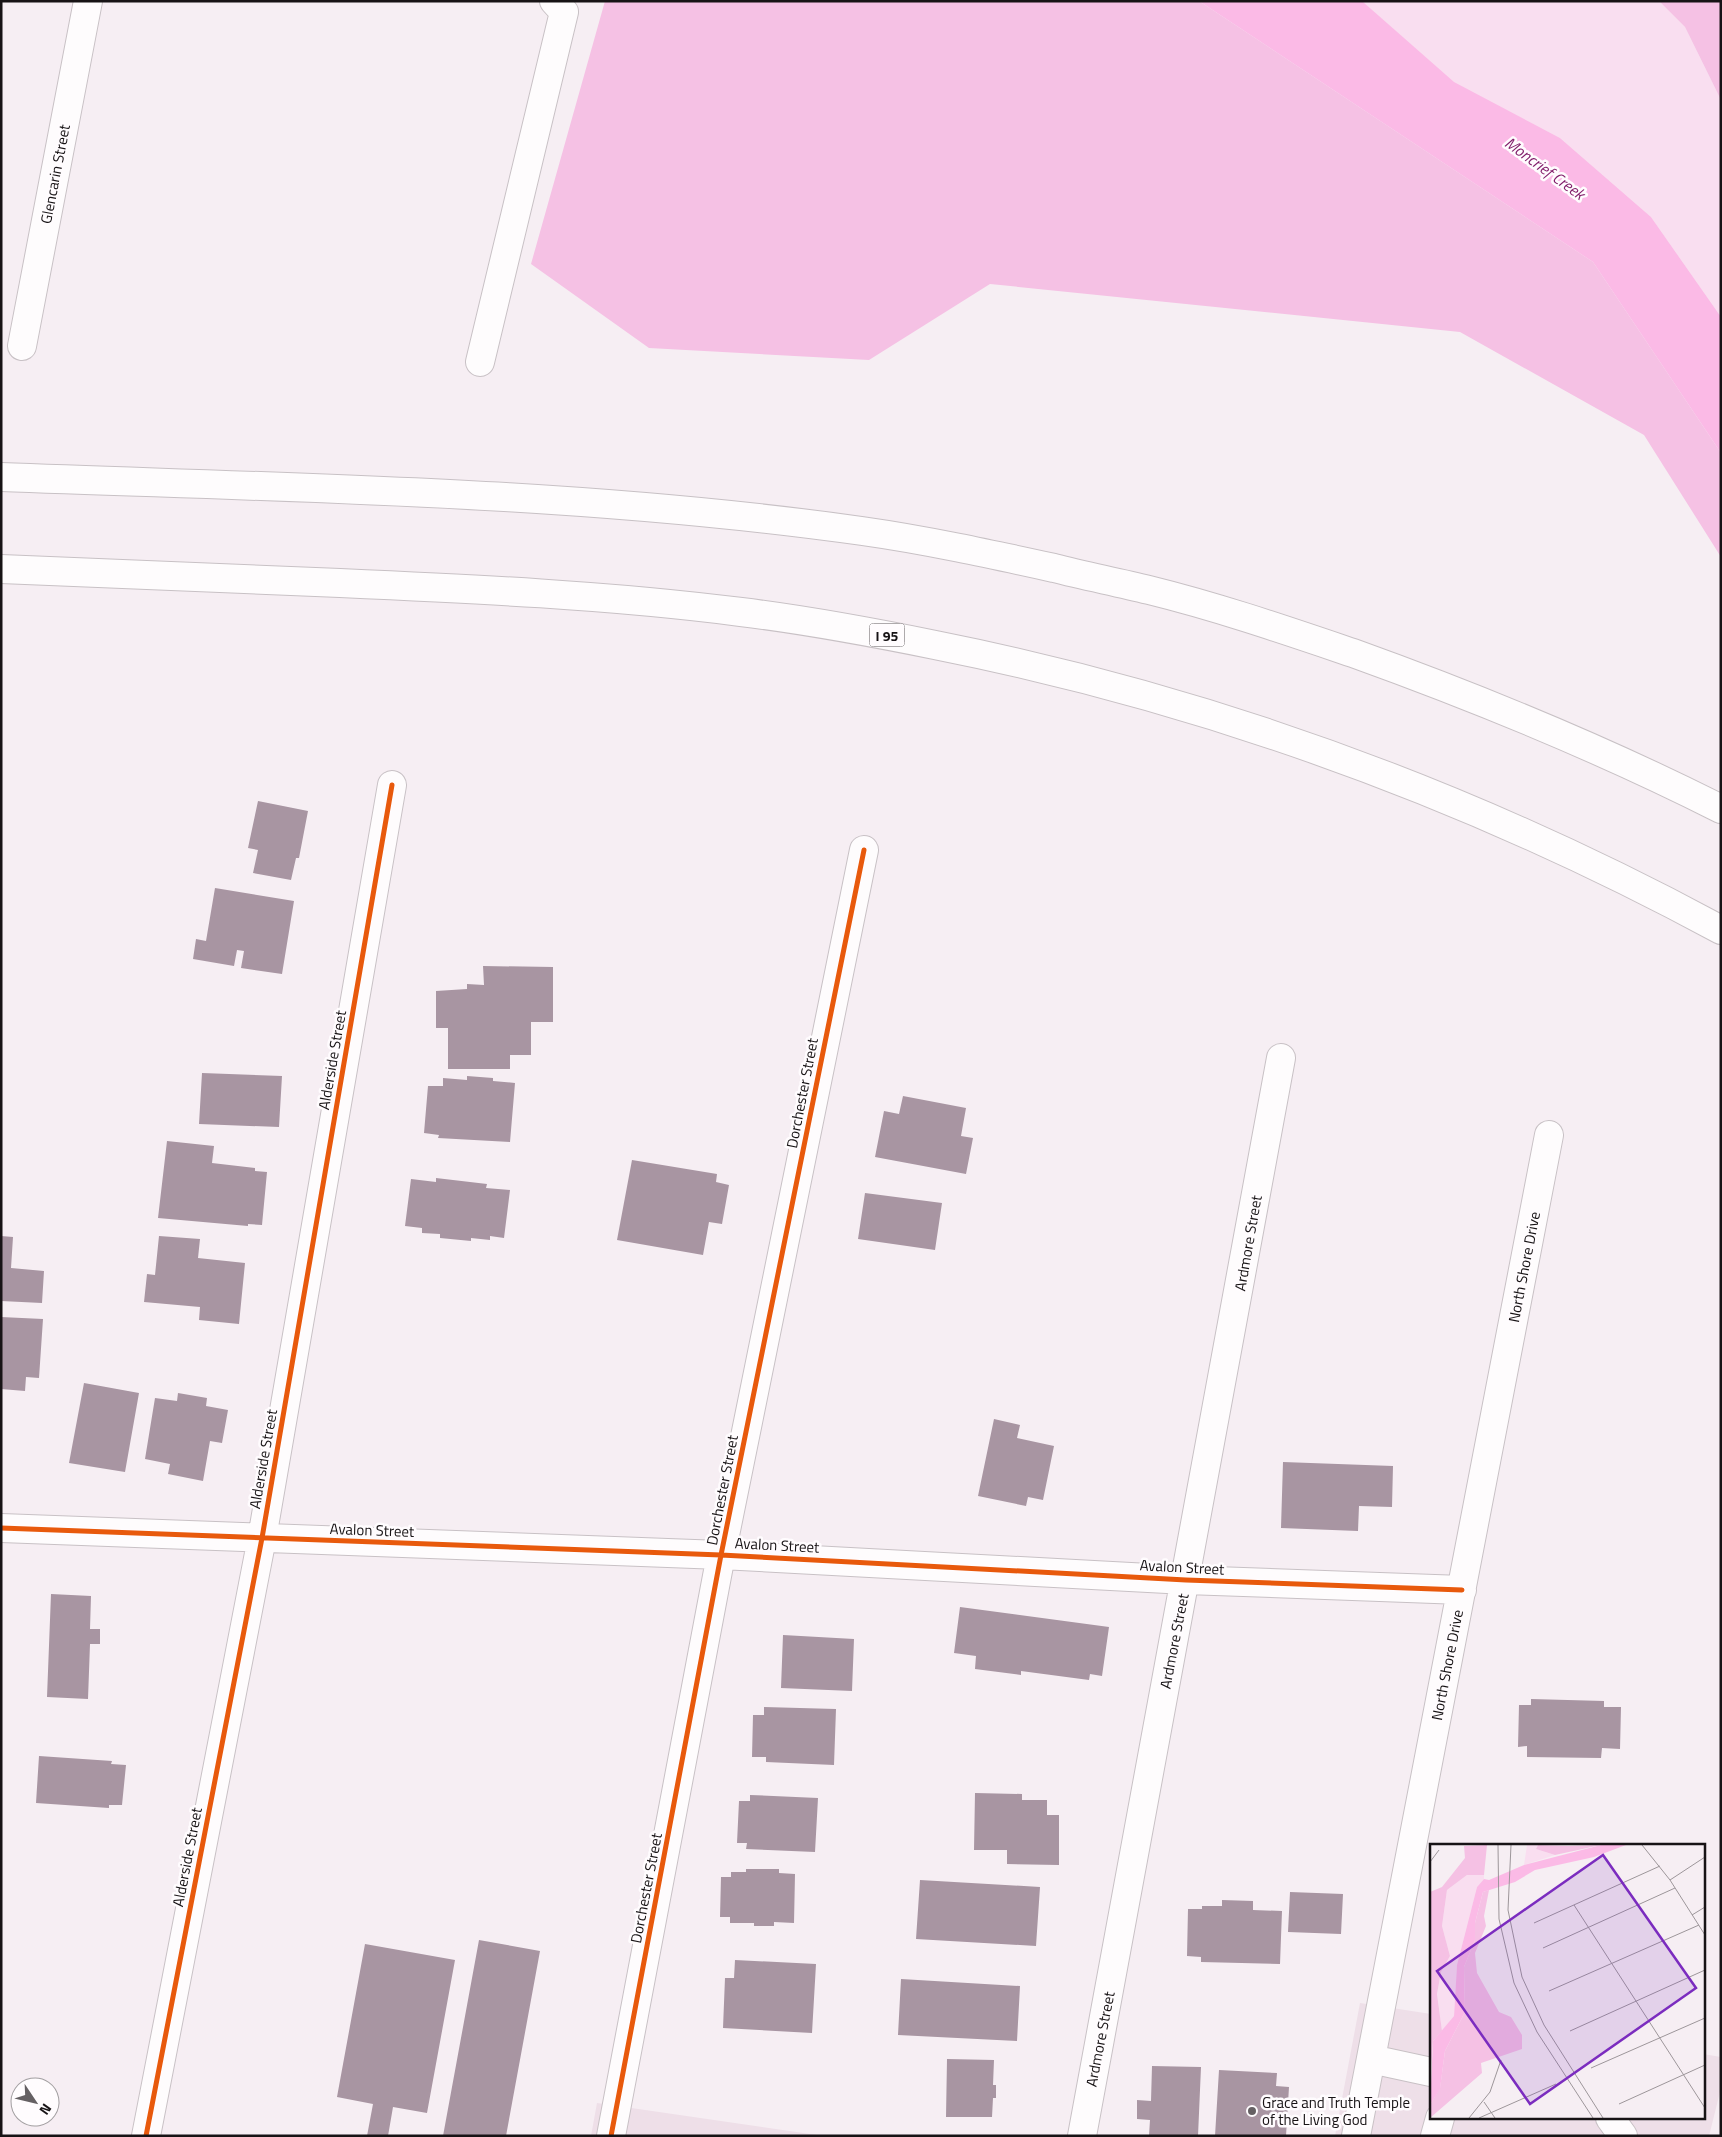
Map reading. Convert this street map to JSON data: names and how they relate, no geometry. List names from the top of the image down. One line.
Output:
{"streets":{"main road":["Glencarin Street","I 95","Alderside Street","Dorchester Street","Ardmore Street","North Shore Drive","Avalon Street"]},"crossings":[["Alderside Street","Avalon Street"],["Dorchester Street","Avalon Street"],["Ardmore Street","Avalon Street"],["North Shore Drive","Avalon Street"]],"water":["Moncrief Creek"],"places":["Grace and Truth Temple of the Living God"],"north":"bottom right"}
